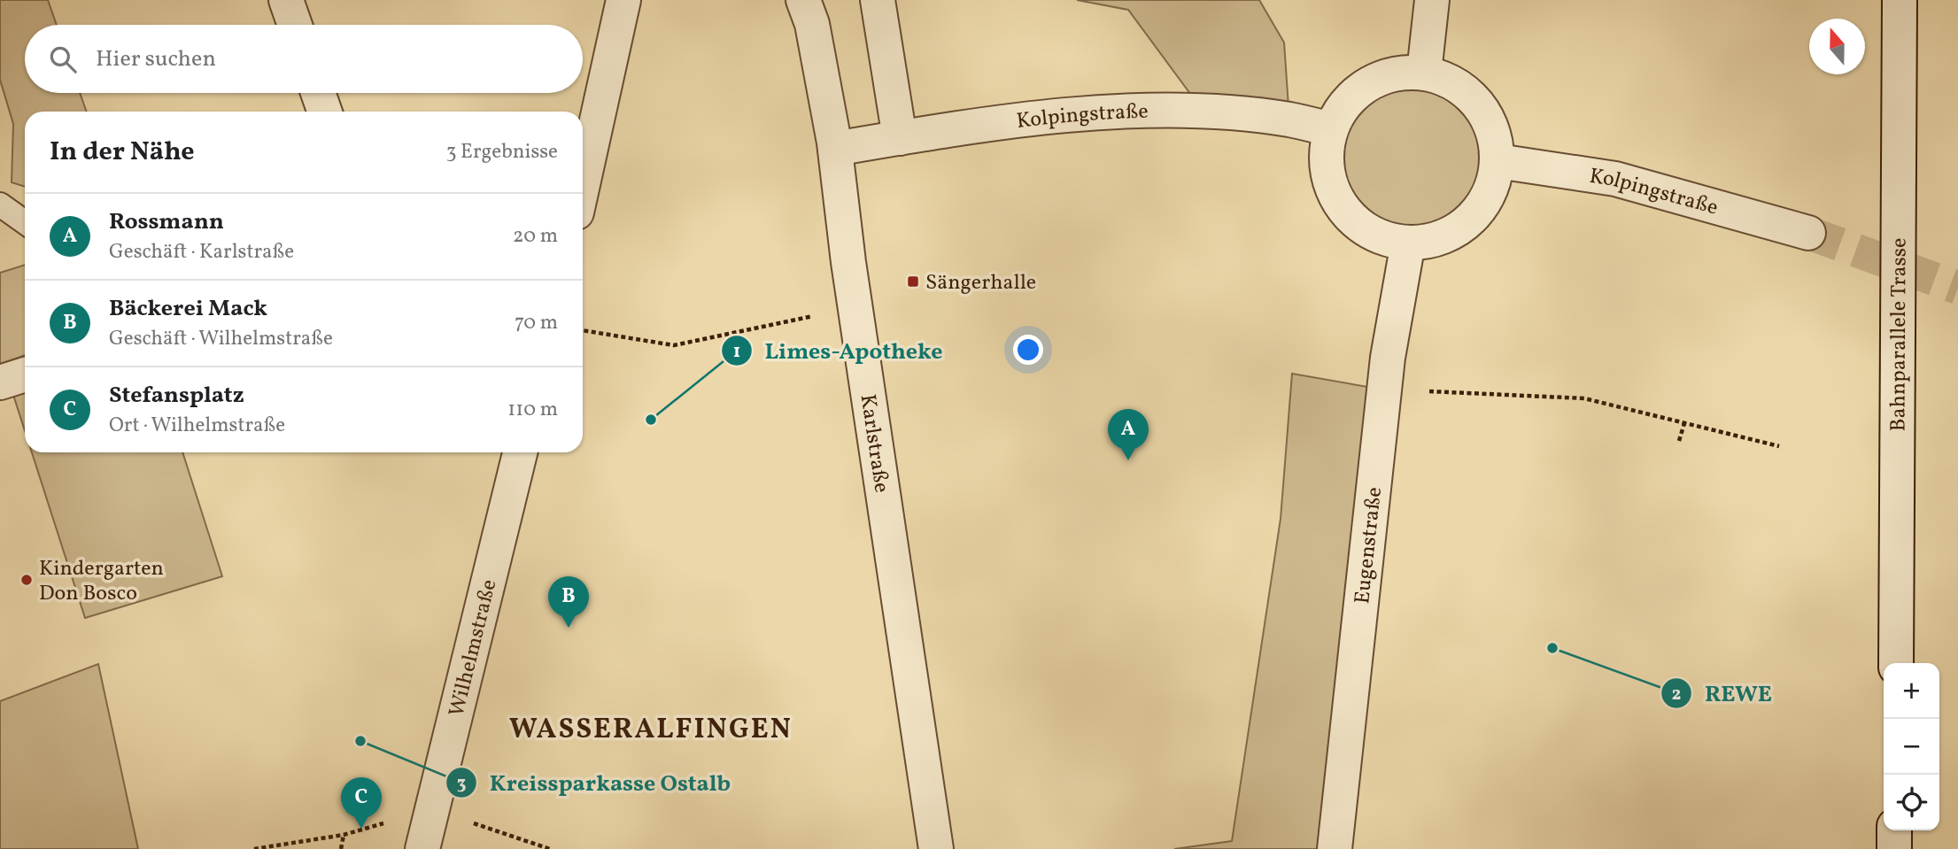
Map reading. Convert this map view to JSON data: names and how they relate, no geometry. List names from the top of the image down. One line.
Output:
{"streets":{"street":["Kolpingstraße","Bahnparallele Trasse","Karlstraße","Eugenstraße","Wilhelmstraße"]},"crossings":[["Kolpingstraße","Karlstraße"],["Kolpingstraße","Eugenstraße"]],"districts":["WASSERALFINGEN"],"places":{"transit":["Sängerhalle"],"other":["Limes-Apotheke","Kindergarten Don Bosco","REWE","Kreissparkasse Ostalb"]},"north":"top","page":{"search":"Hier suchen","heading":["In der Nähe","3 Ergebnisse"],"list":[{"mark":"A","name":"Rossmann","note":"Geschäft · Karlstraße","value":"20 m"},{"mark":"B","name":"Bäckerei Mack","note":"Geschäft · Wilhelmstraße","value":"70 m"},{"mark":"C","name":"Stefansplatz","note":"Ort · Wilhelmstraße","value":"110 m"}],"pins":["A","B","C"],"map_buttons":["+","−"]}}
